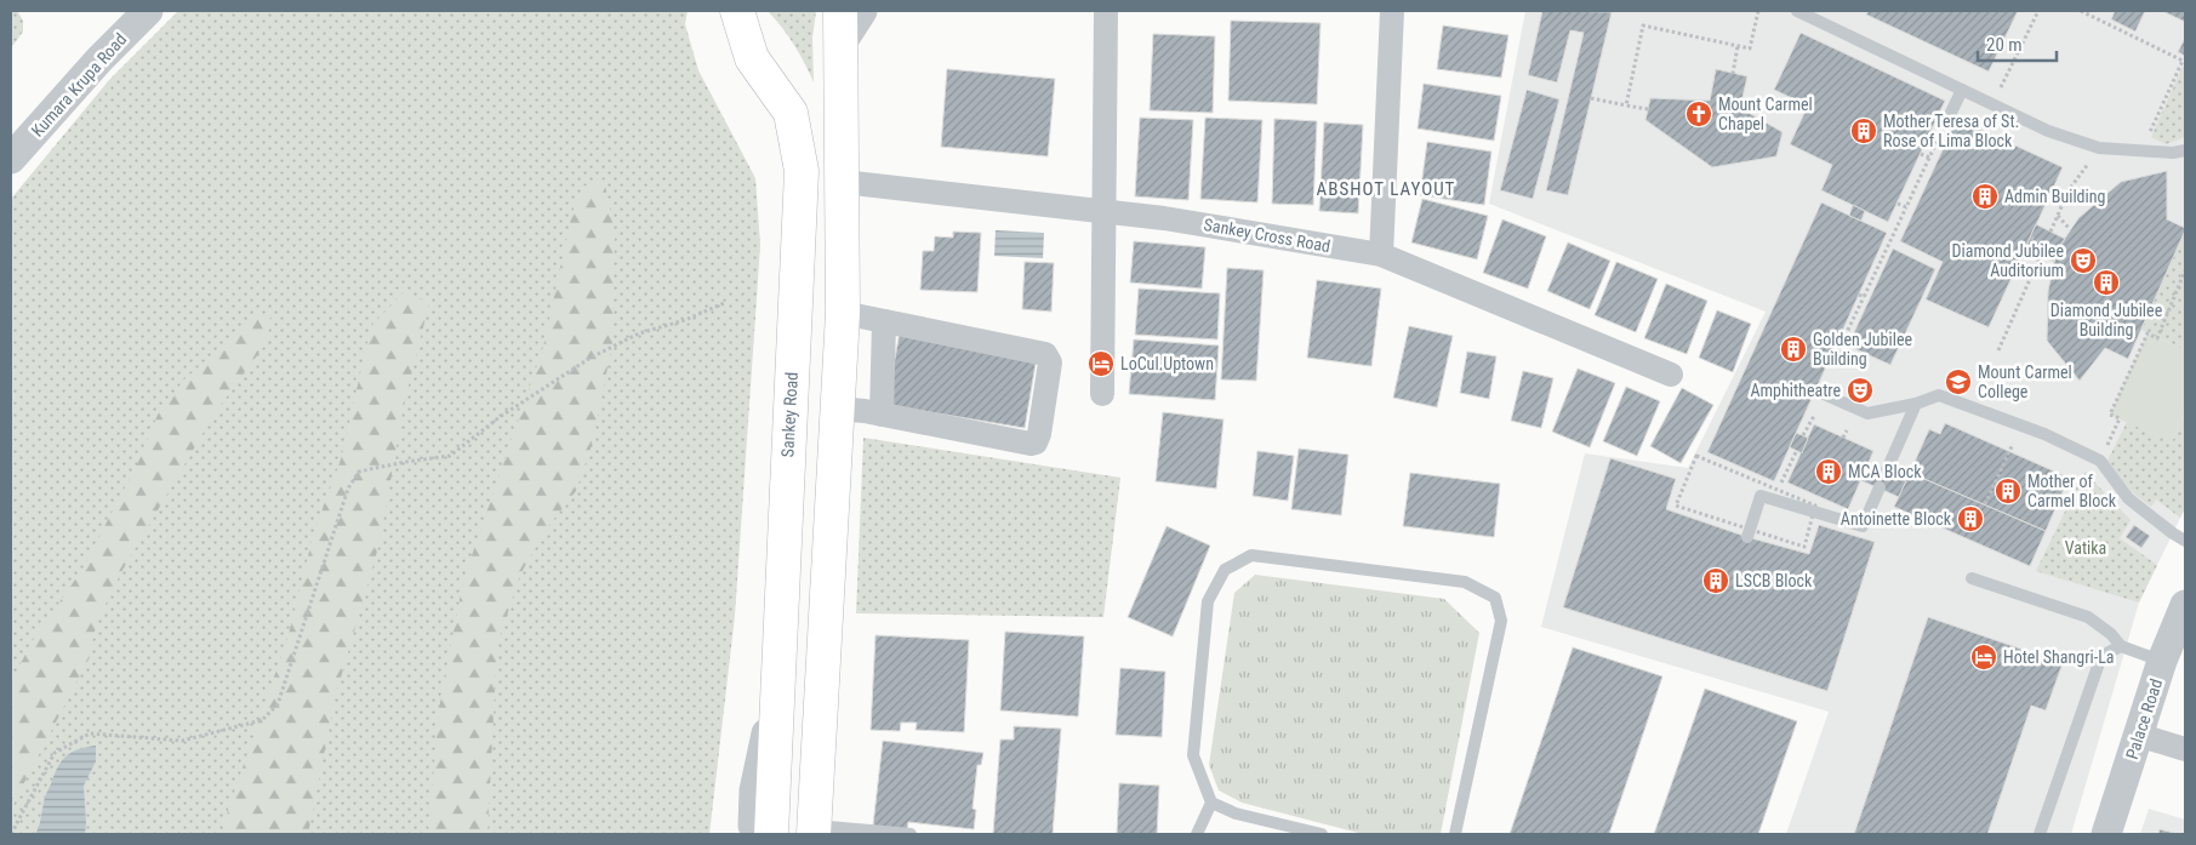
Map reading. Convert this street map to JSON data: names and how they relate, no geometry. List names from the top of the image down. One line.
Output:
{"streets":{"main road":["Sankey Road"],"street":["Kumara Krupa Road","Sankey Cross Road","Palace Road"]},"districts":["ABSHOT LAYOUT"],"parks":["Vatika"],"places":{"church":["Mount Carmel Chapel"],"building":["Mother Teresa of St. Rose of Lima Block","Admin Building","Diamond Jubilee Building","Golden Jubilee Building","MCA Block","Mother of Carmel Block","Antoinette Block","LSCB Block"],"theatre":["Diamond Jubilee Auditorium","Amphitheatre"],"hotel":["LoCul.Uptown","Hotel Shangri-La"],"school or university":["Mount Carmel College"]},"scale_bar":"20 m"}
